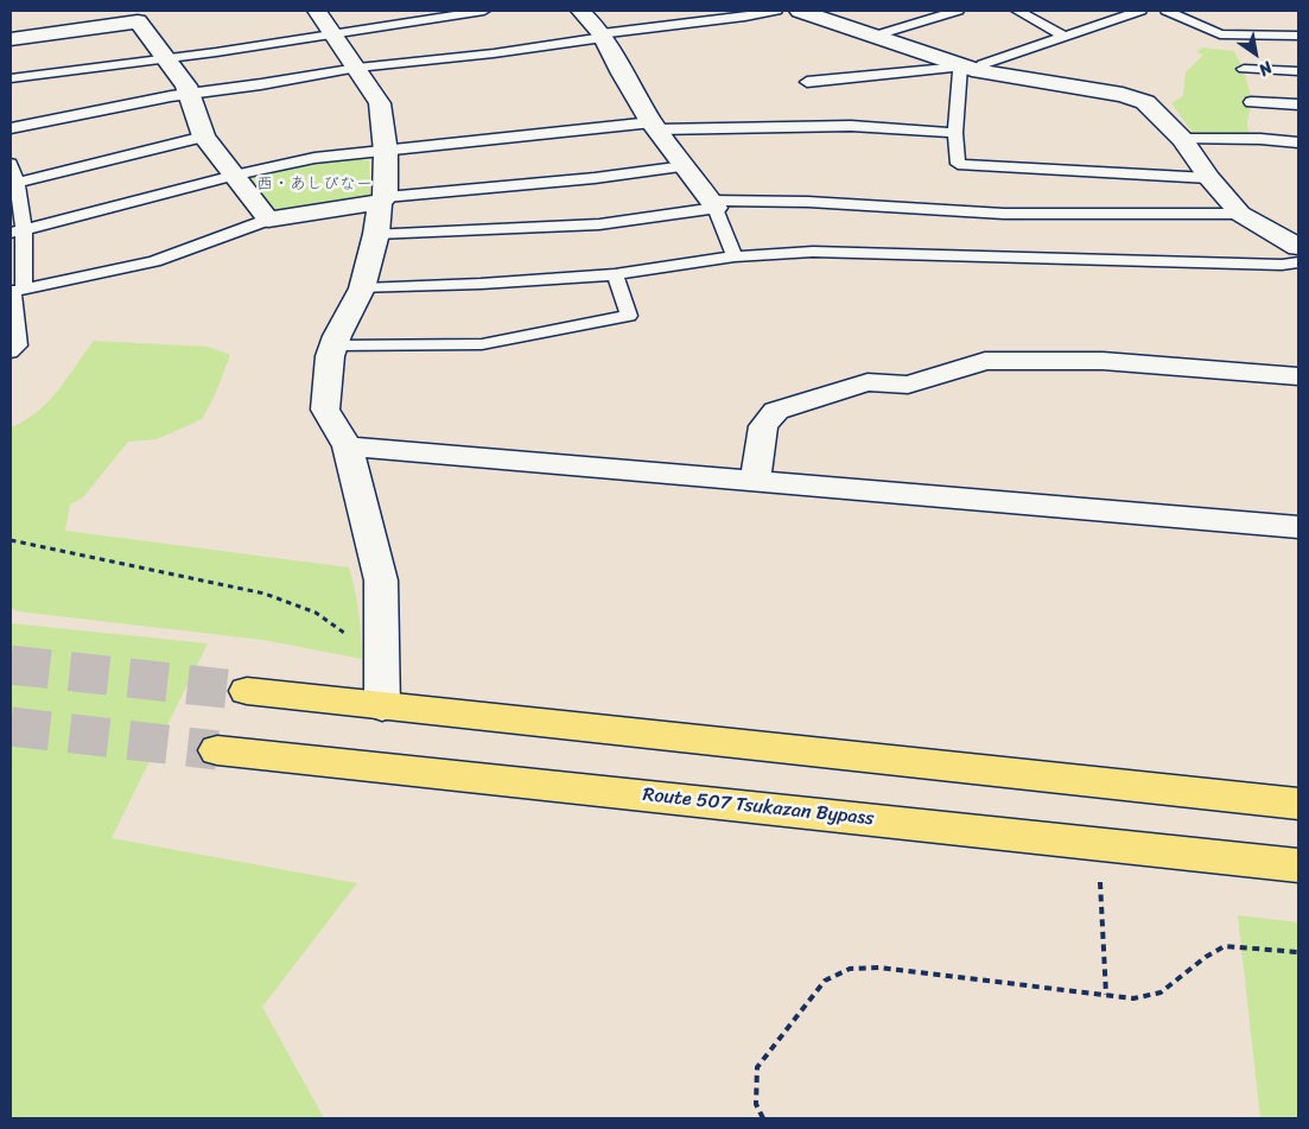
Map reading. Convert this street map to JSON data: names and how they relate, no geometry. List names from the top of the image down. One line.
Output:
{"streets":{"highway":["Route 507 Tsukazan Bypass"]},"parks":["西・あしびなー"],"north":"bottom right"}
